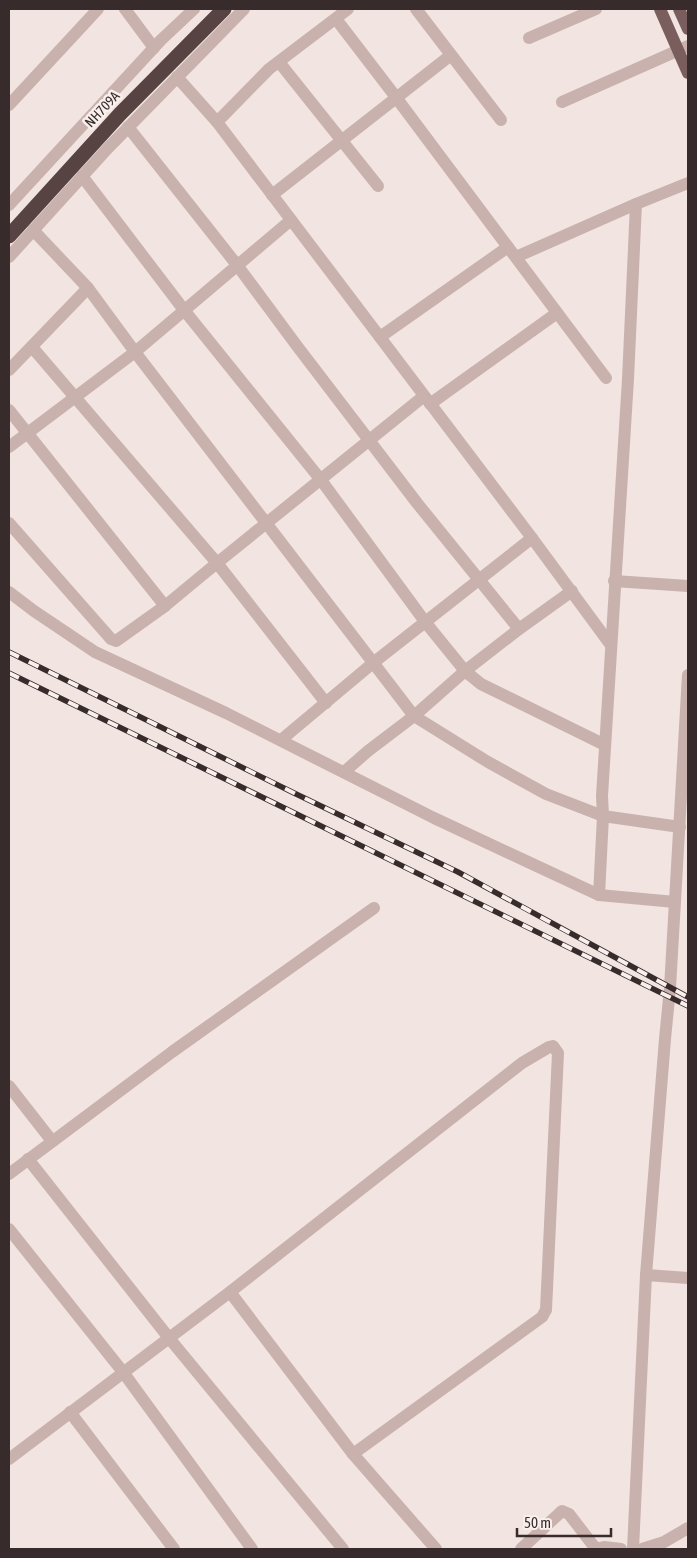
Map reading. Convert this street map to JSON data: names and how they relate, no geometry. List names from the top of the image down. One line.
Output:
{"streets":{"highway":["NH709A"]},"scale_bar":"50 m"}
